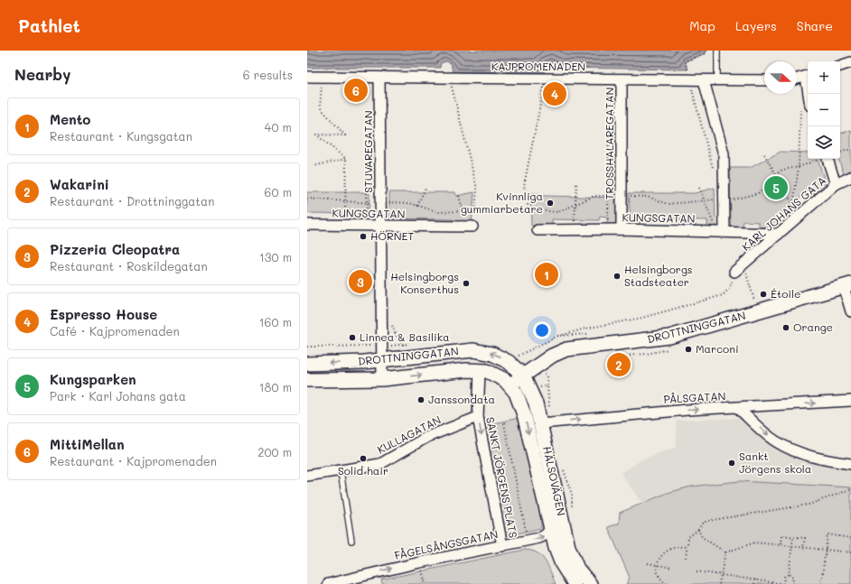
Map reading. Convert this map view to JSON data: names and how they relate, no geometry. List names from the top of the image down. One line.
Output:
{"streets":{"main road":["DROTTNINGGATAN","HÄLSOVÄGEN"],"street":["KAJPROMENADEN","TROSSHALAREGATAN","STUVAREGATAN","KUNGSGATAN","KARL JOHANS GATA","PÅLSGATAN","KULLAGATAN","SANKT JÖRGENS PLATS","FÅGELSÅNGSGATAN"]},"crossings":[["KAJPROMENADEN","TROSSHALAREGATAN"],["KAJPROMENADEN","STUVAREGATAN"],["TROSSHALAREGATAN","KUNGSGATAN"],["STUVAREGATAN","KUNGSGATAN"],["STUVAREGATAN","DROTTNINGGATAN"],["KUNGSGATAN","KARL JOHANS GATA"],["DROTTNINGGATAN","SANKT JÖRGENS PLATS"],["DROTTNINGGATAN","HÄLSOVÄGEN"],["PÅLSGATAN","HÄLSOVÄGEN"],["KULLAGATAN","SANKT JÖRGENS PLATS"],["SANKT JÖRGENS PLATS","FÅGELSÅNGSGATAN"],["HÄLSOVÄGEN","FÅGELSÅNGSGATAN"]],"one_way":["PÅLSGATAN","SANKT JÖRGENS PLATS","FÅGELSÅNGSGATAN"],"places":["Kvinnliga gummiarbetare","HÖRNET","Helsingborgs Stadsteater","Helsingborgs Konserthus","Étoile","Orange","Linnea & Basilika","Marconi","Janssondata","Solid hair","Sankt Jörgens skola"],"north":"right","page":{"header":"Pathlet","nav":["Map","Layers","Share"],"heading":["Nearby","6 results"],"map_buttons":["+","−"],"pins":["6","4","5","1","3","2"],"list":[{"mark":"1","name":"Mento","note":"Restaurant · Kungsgatan","value":"40 m"},{"mark":"2","name":"Wakarini","note":"Restaurant · Drottninggatan","value":"60 m"},{"mark":"3","name":"Pizzeria Cleopatra","note":"Restaurant · Roskildegatan","value":"130 m"},{"mark":"4","name":"Espresso House","note":"Café · Kajpromenaden","value":"160 m"},{"mark":"5","name":"Kungsparken","note":"Park · Karl Johans gata","value":"180 m"},{"mark":"6","name":"MittiMellan","note":"Restaurant · Kajpromenaden","value":"200 m"}]}}
